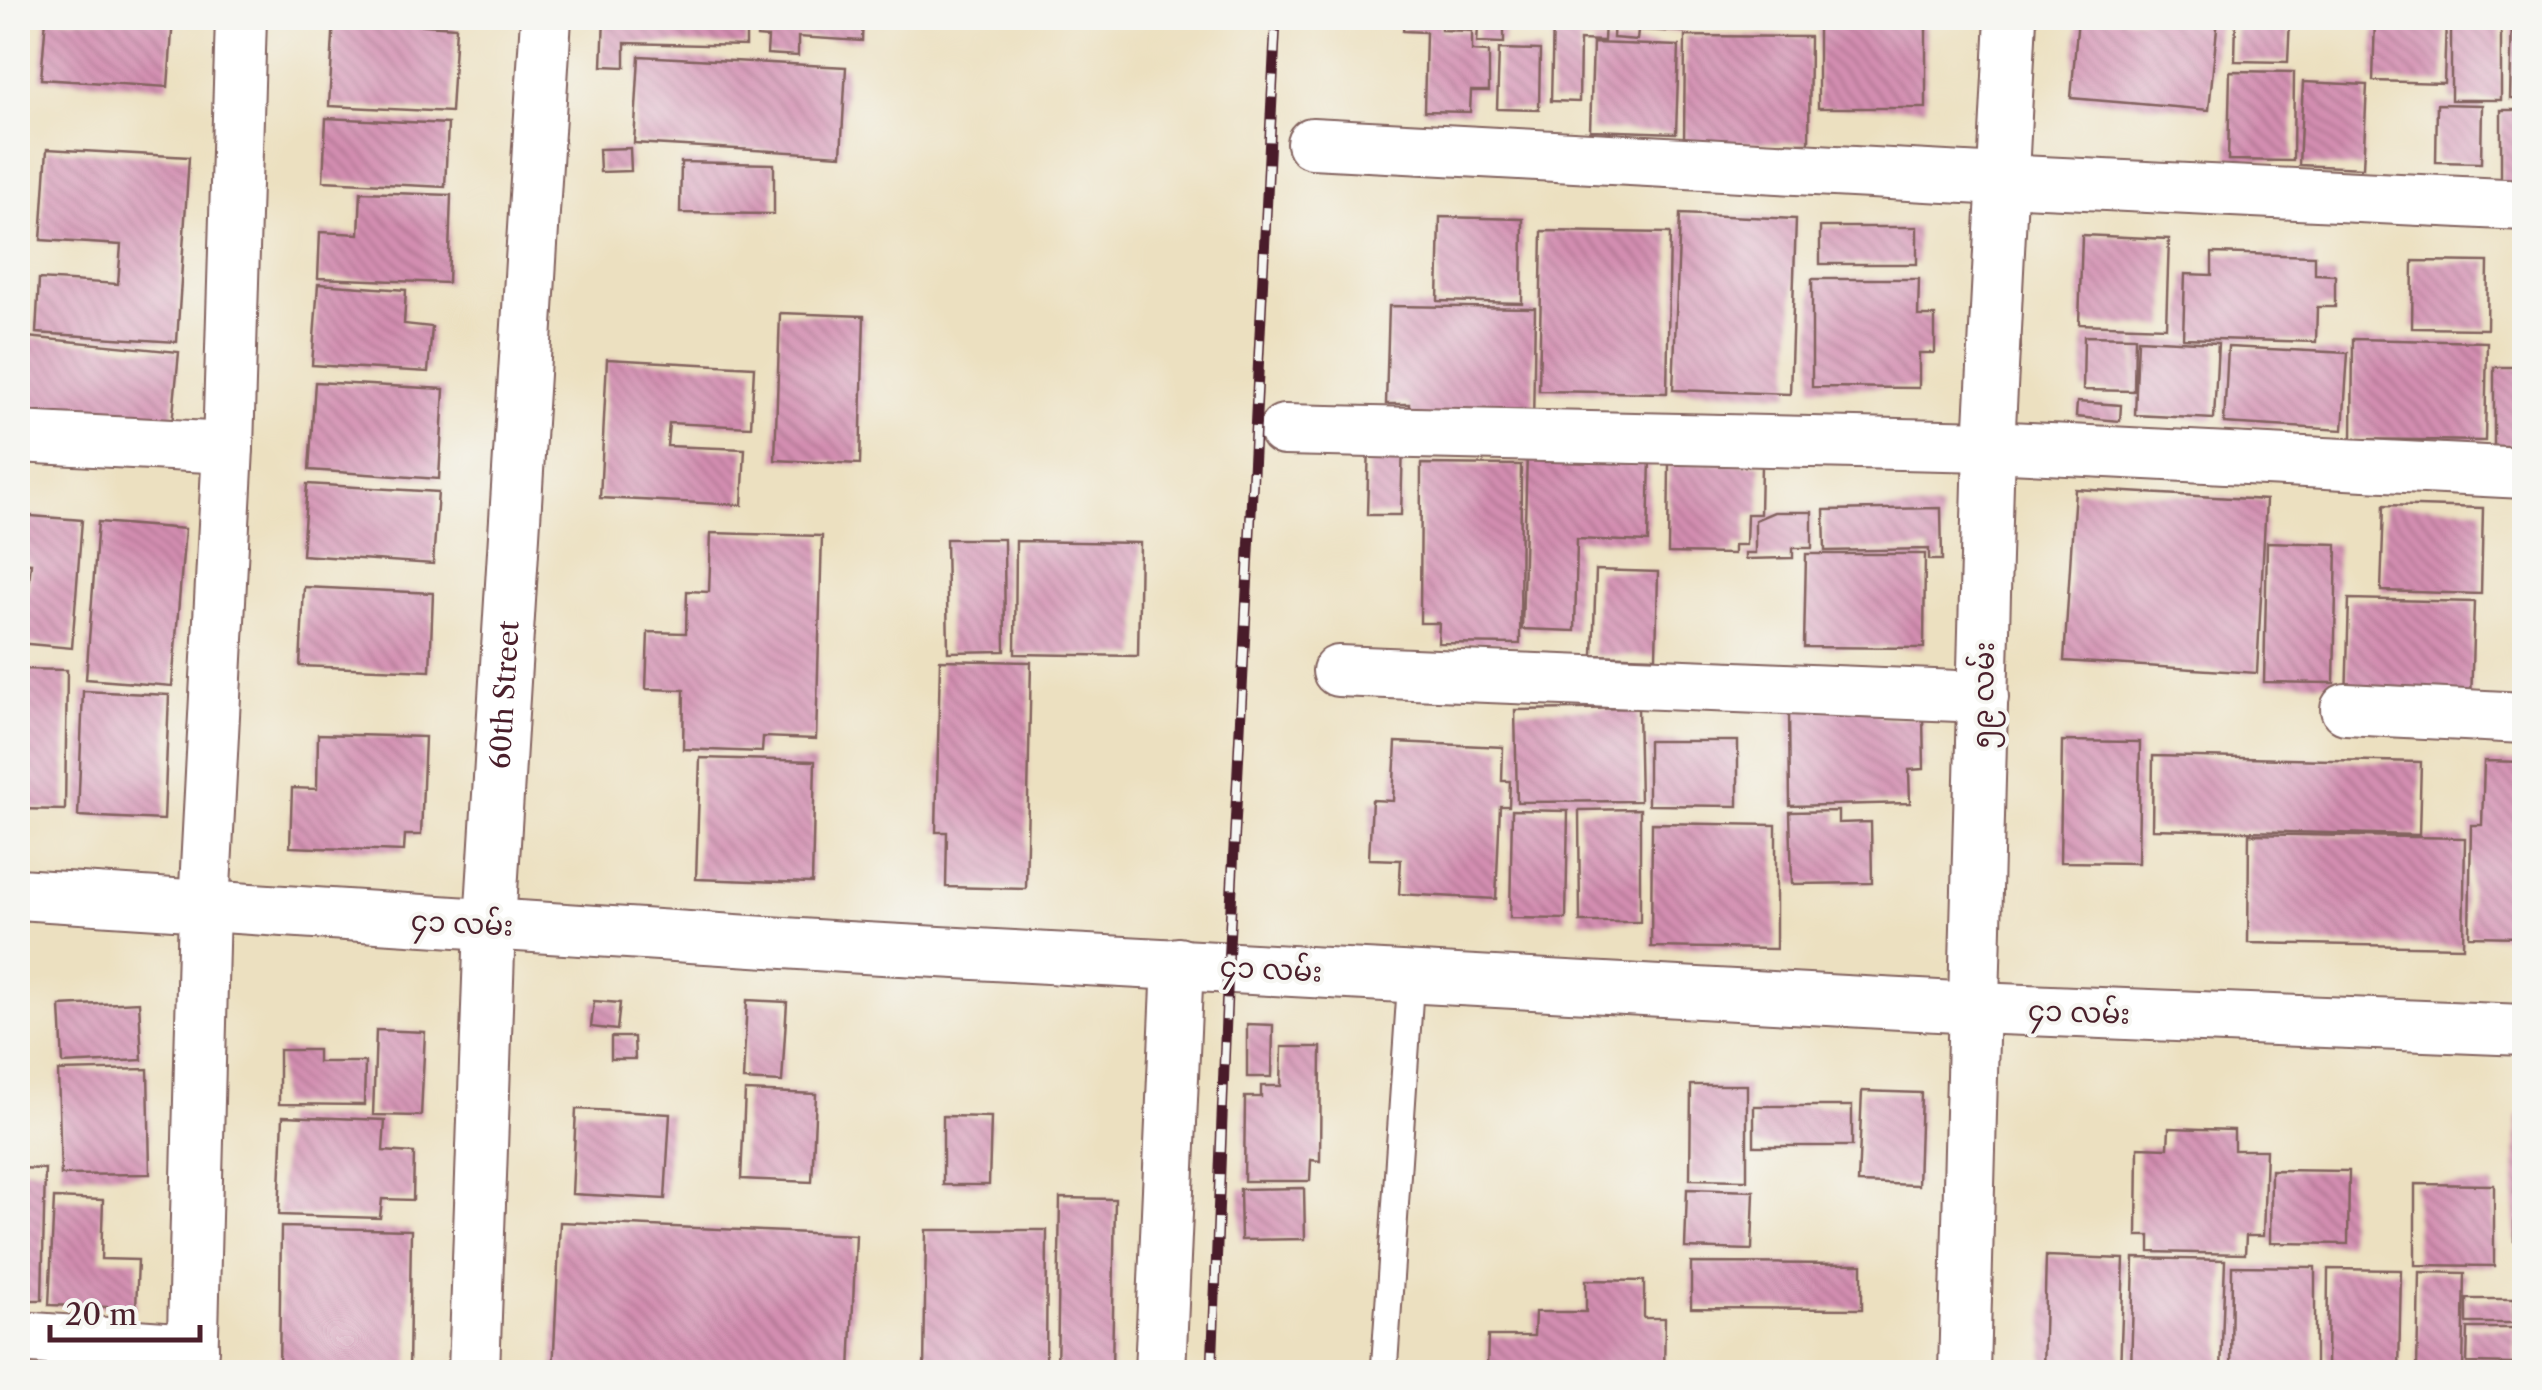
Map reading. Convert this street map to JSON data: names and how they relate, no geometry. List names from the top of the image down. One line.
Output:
{"streets":{"street":["60th Street","၅၉ လမ်း","၄၁ လမ်း"]},"crossings":[["60th Street","၄၁ လမ်း"],["၅၉ လမ်း","၄၁ လမ်း"]],"scale_bar":"20 m"}
